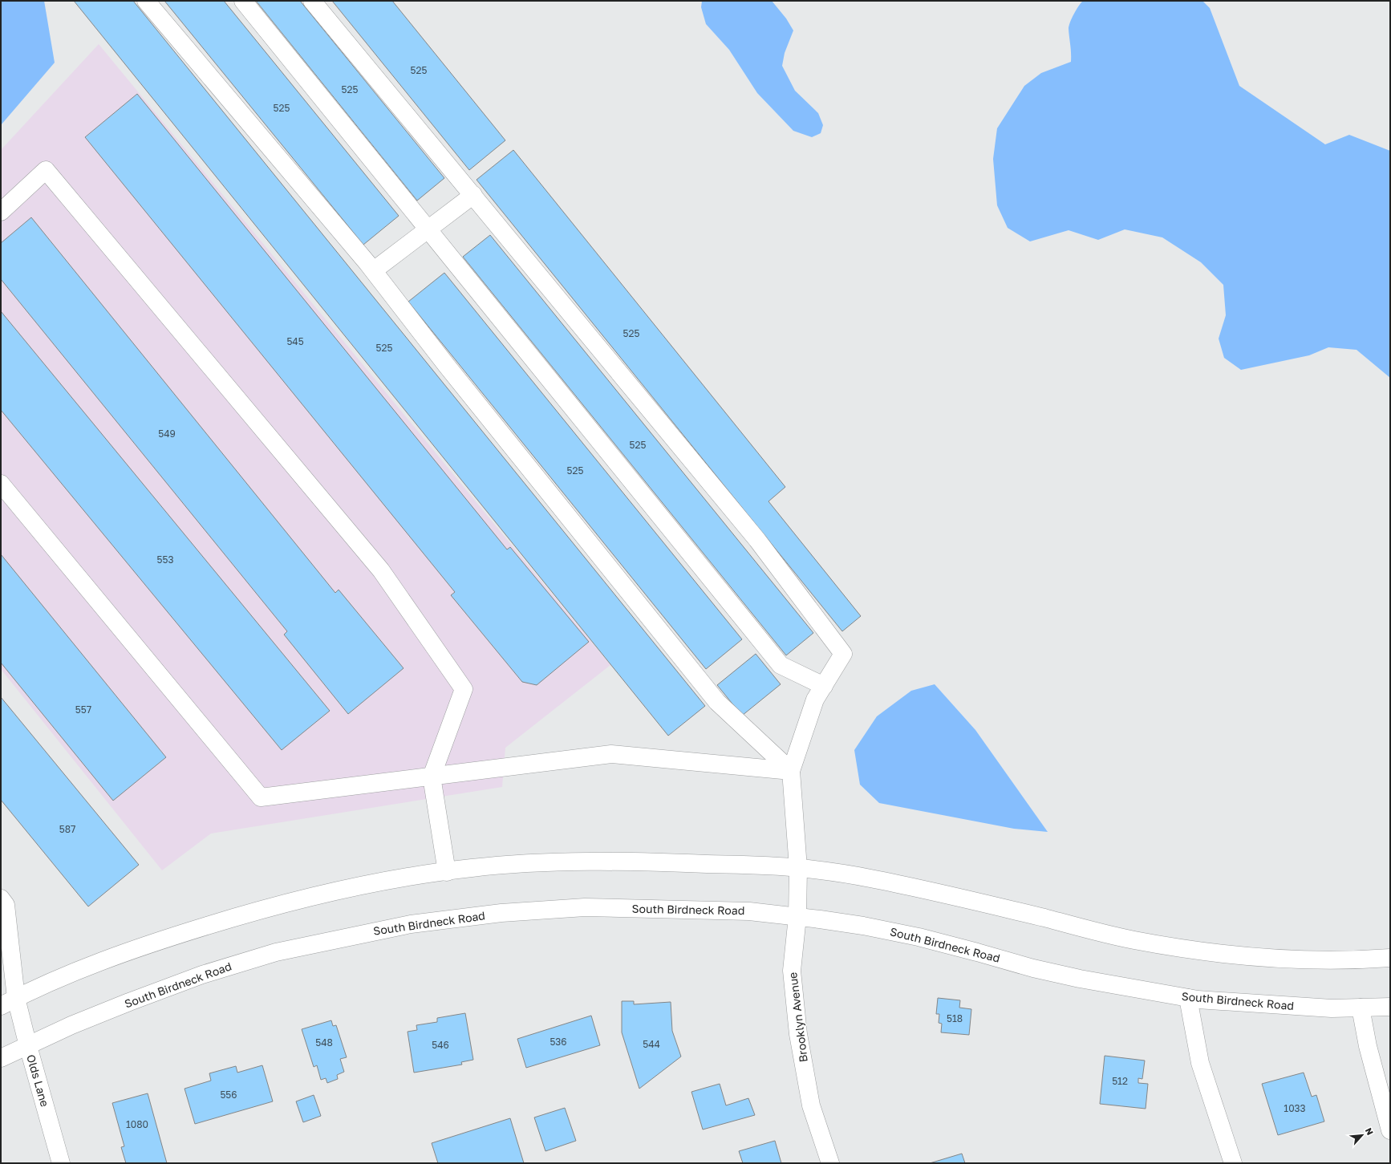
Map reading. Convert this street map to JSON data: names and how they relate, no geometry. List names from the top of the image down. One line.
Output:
{"streets":{"main road":["South Birdneck Road","Brooklyn Avenue","Olds Lane"]},"crossings":[["South Birdneck Road","Brooklyn Avenue"],["South Birdneck Road","Olds Lane"]],"house_numbers":["525","525","525","525","545","525","549","525","525","553","557","587","518","536","548","544","546","512","556","1033","1080"],"north":"top right"}
